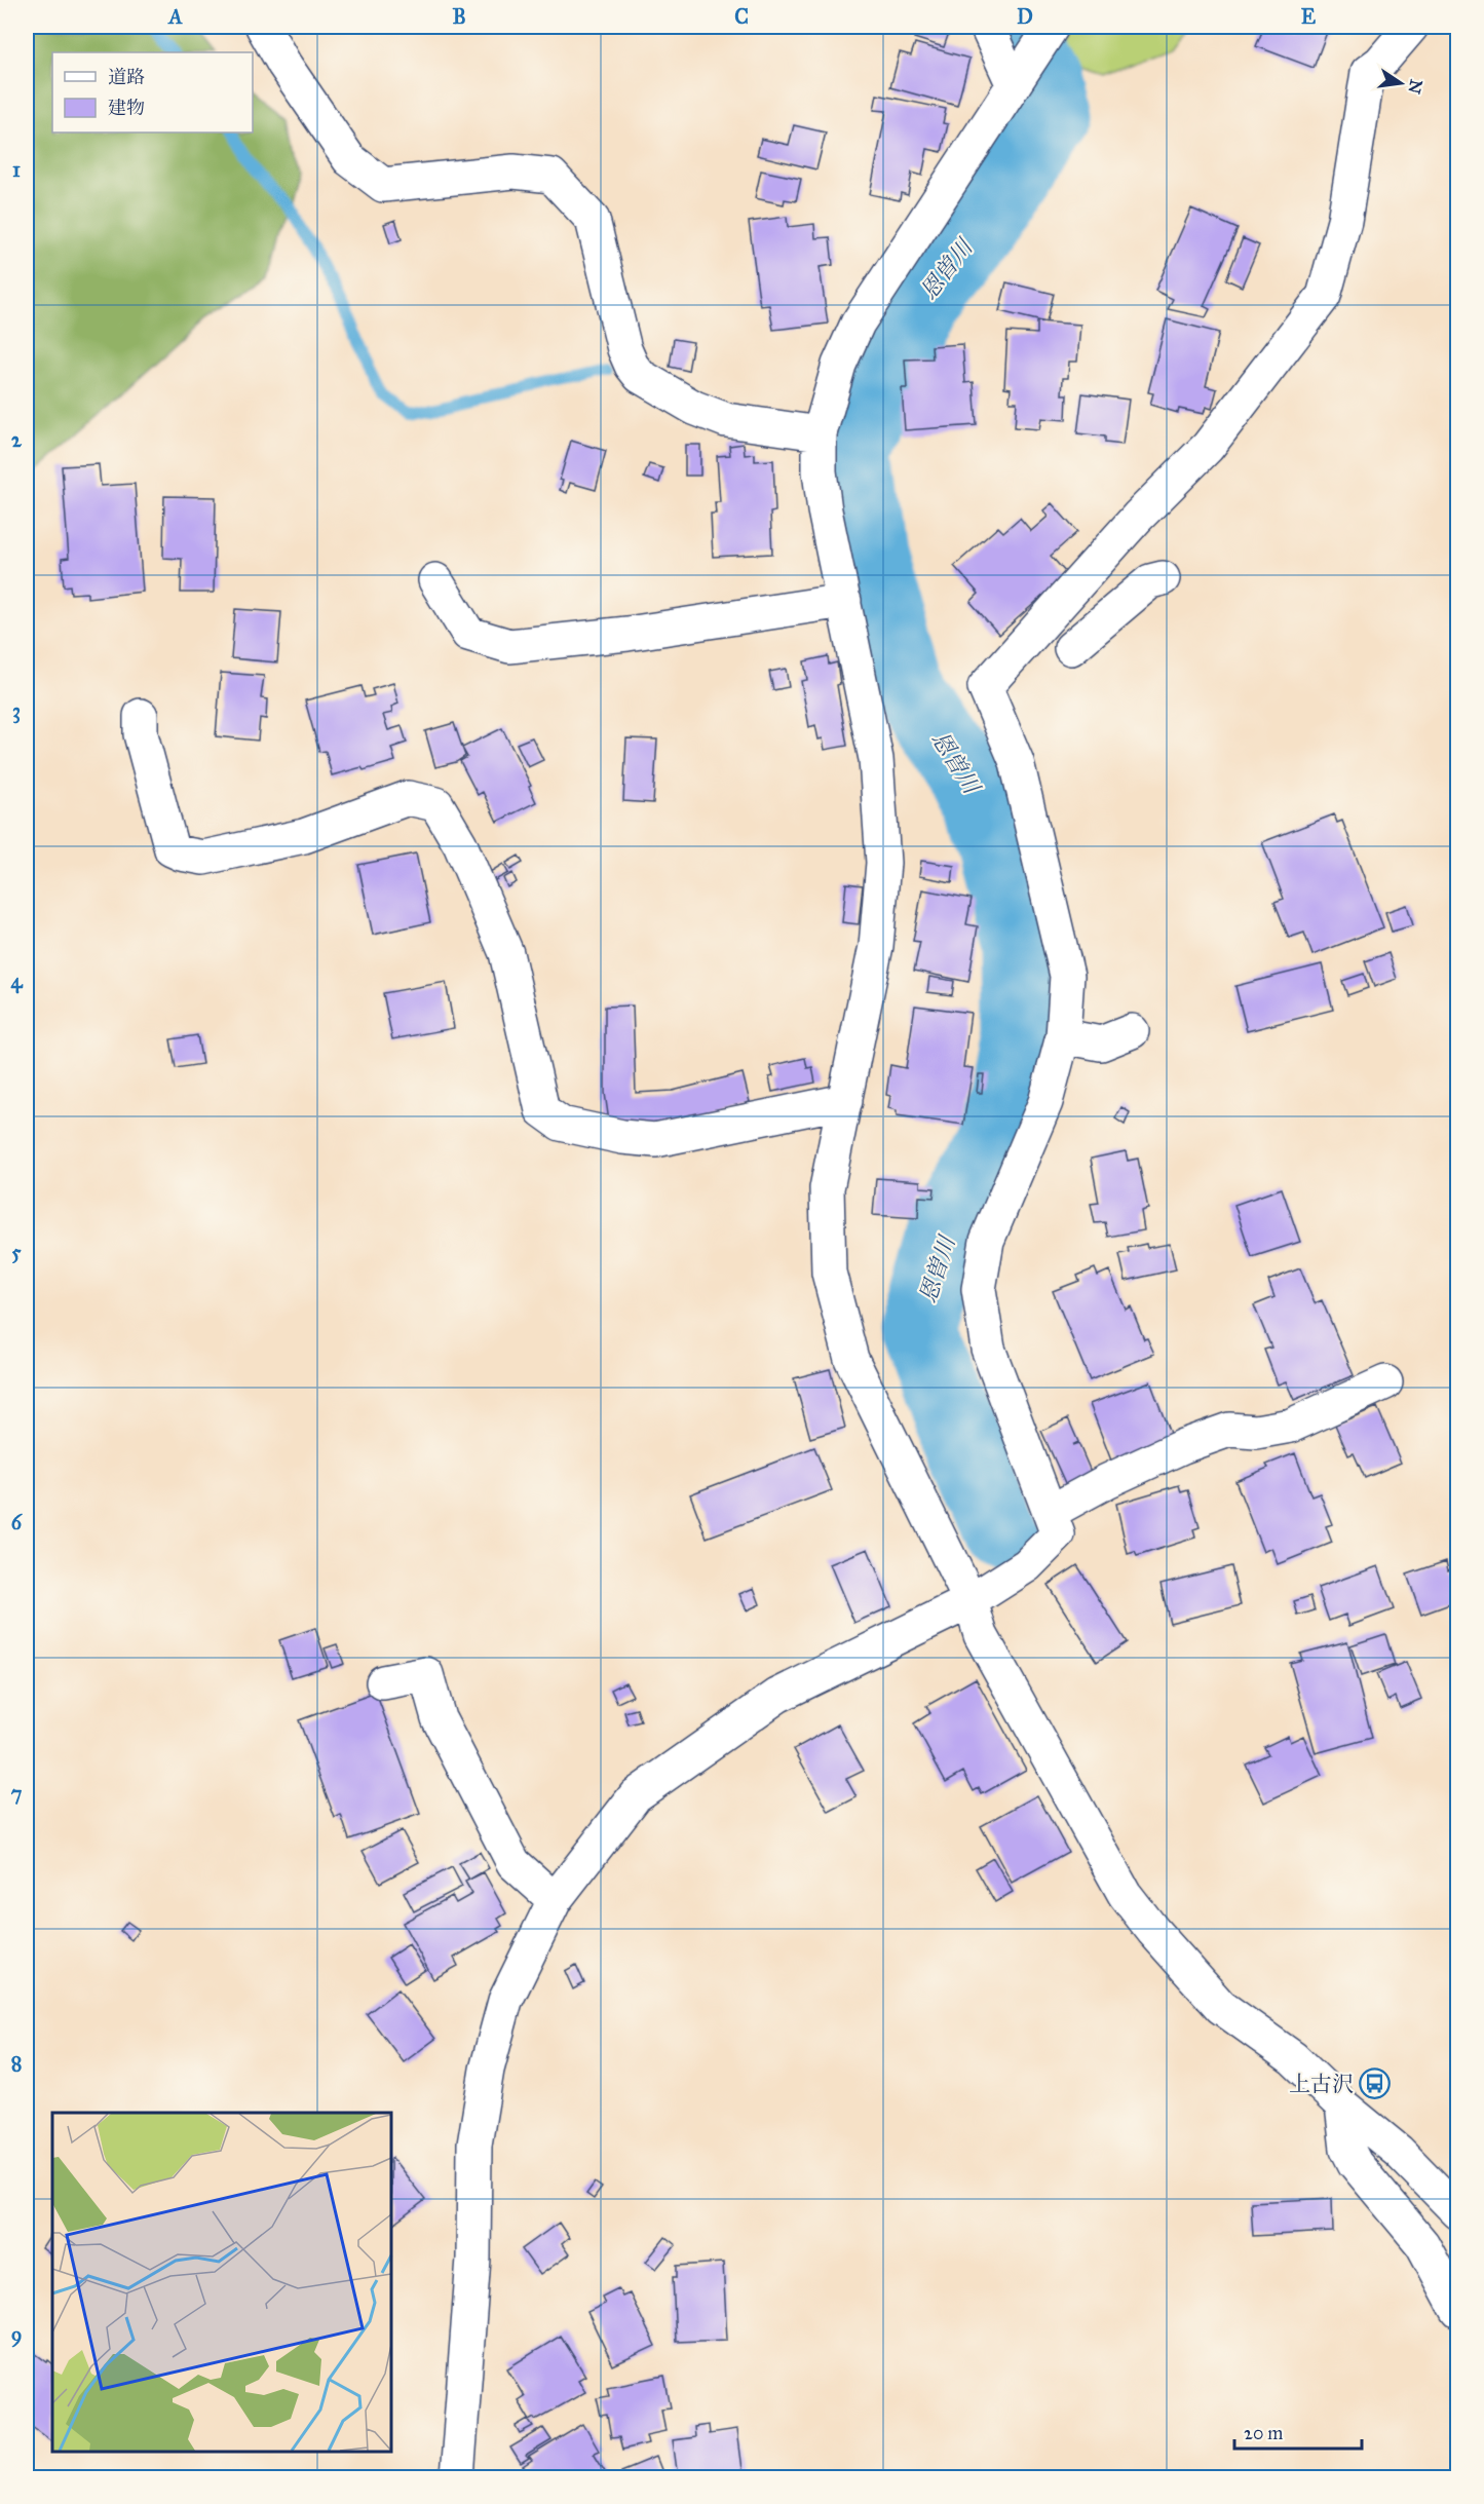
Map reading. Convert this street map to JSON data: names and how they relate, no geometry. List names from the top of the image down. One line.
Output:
{"water":["恩曽川"],"places":{"bus stop":["上古沢"]},"legend":["道路","建物"],"scale_bar":"20 m","north":"right","grid":{"columns":["A","B","C","D","E"],"rows":["1","2","3","4","5","6","7","8","9"]}}
